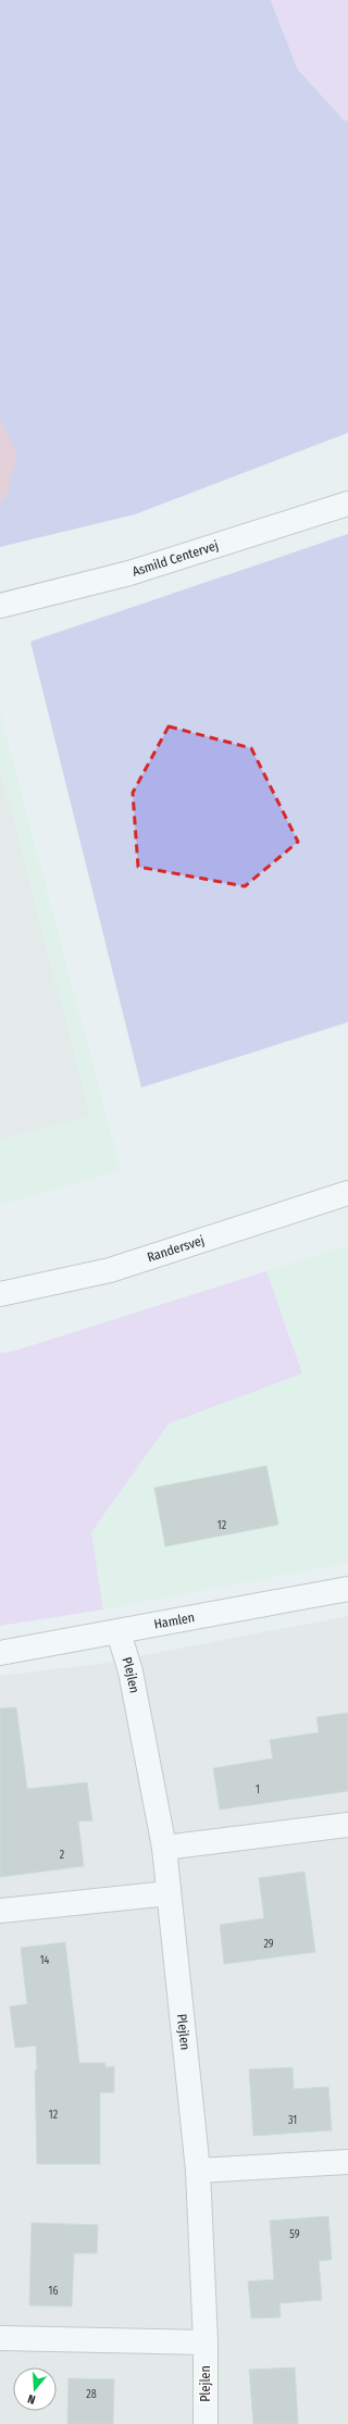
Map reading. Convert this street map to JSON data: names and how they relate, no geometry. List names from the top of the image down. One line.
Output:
{"streets":{"street":["Asmild Centervej","Randersvej","Hamlen","Plejlen"]},"crossings":[["Hamlen","Plejlen"]],"house_numbers":["12","1","2","29","14","12","31","59","16","28"],"north":"bottom"}
